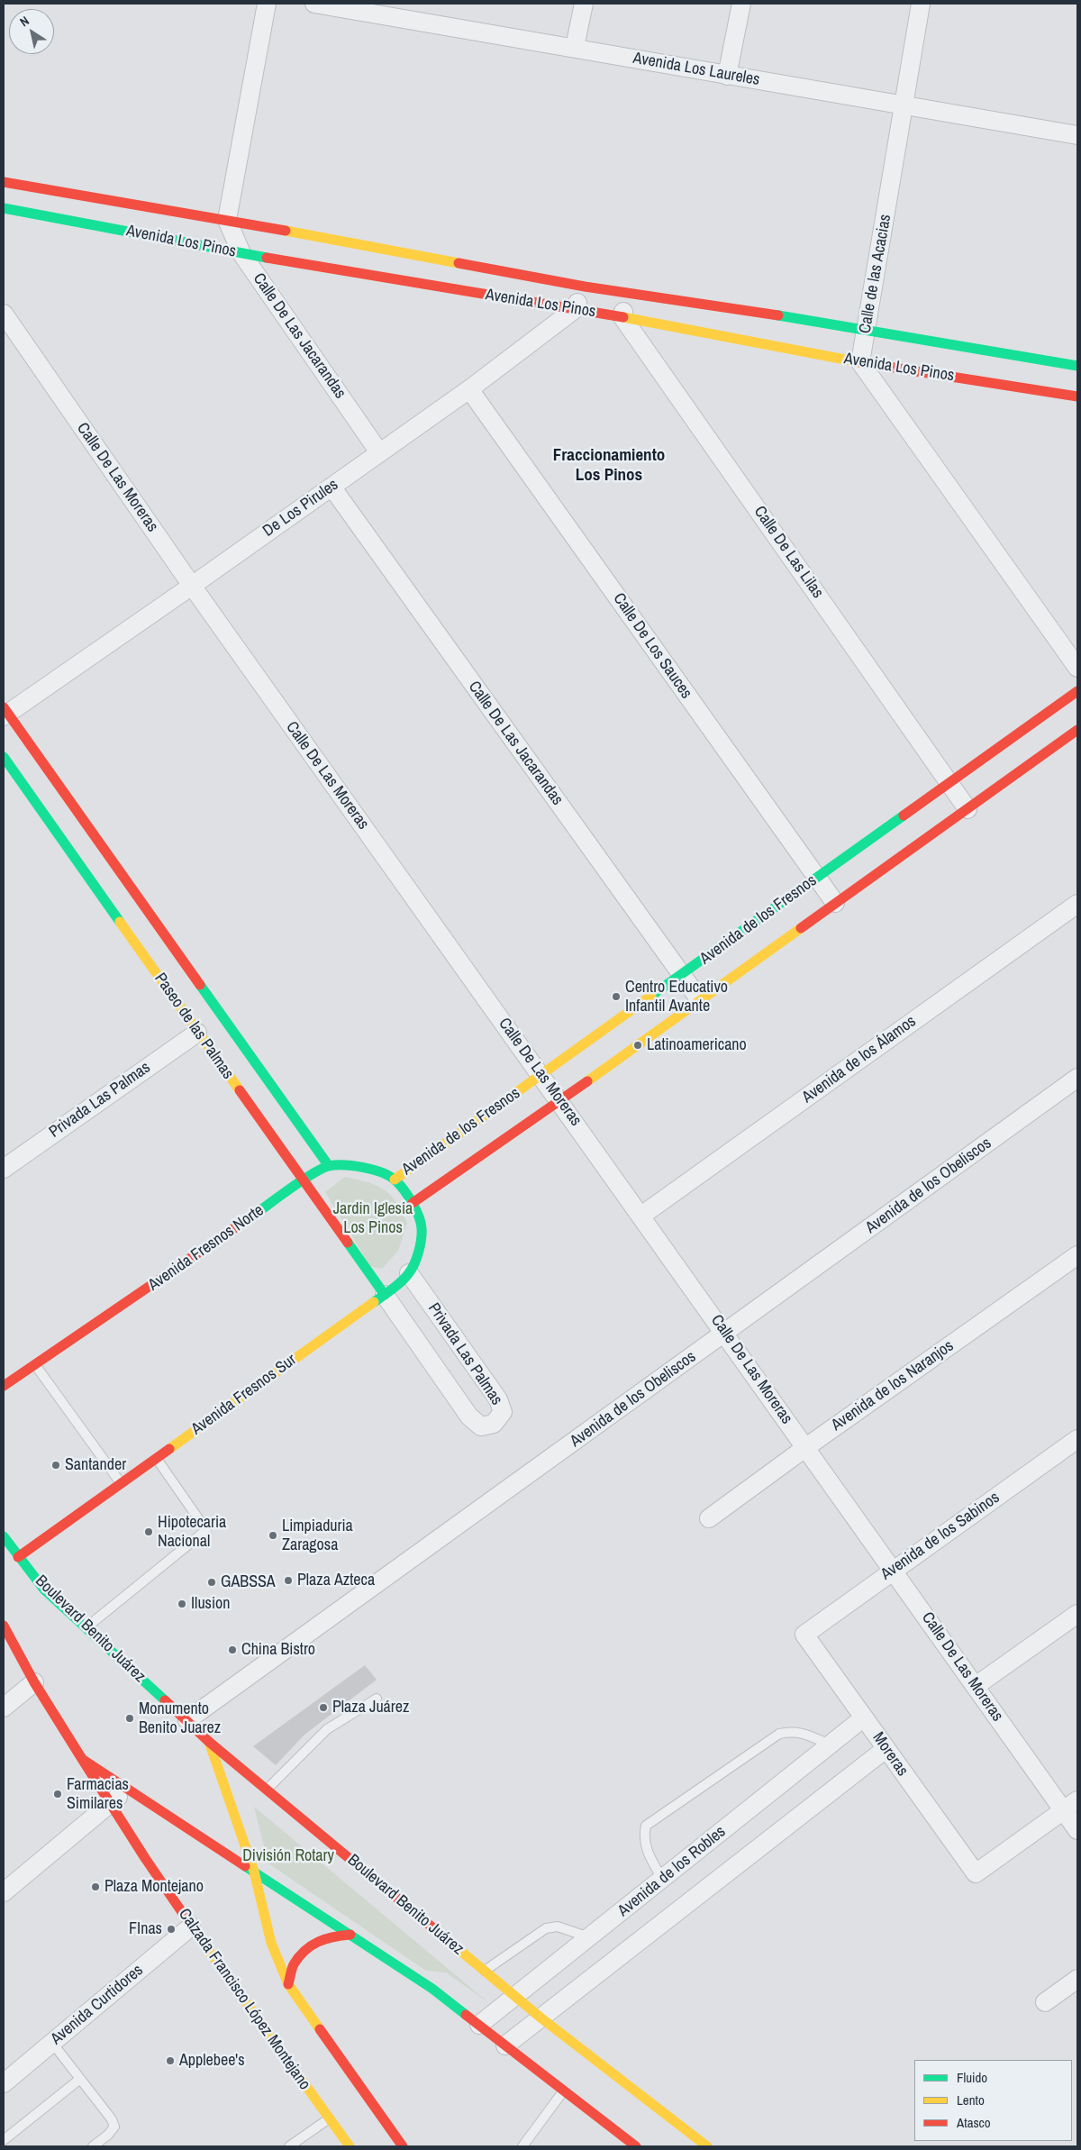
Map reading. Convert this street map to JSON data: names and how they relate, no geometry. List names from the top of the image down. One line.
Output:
{"streets":{"street":["Avenida Los Laureles","Avenida Los Pinos","Calle de las Acacias","Calle De Las Jacarandas","Calle De Las Moreras","De Los Pirules","Calle De Las Lilas","Calle De Los Sauces","Avenida de los Fresnos","Paseo de las Palmas","Avenida de los Álamos","Privada Las Palmas","Avenida de los Obeliscos","Avenida Fresnos Norte","Avenida de los Naranjos","Avenida Fresnos Sur","Avenida de los Sabinos","Boulevard Benito Juárez","Moreras","Avenida de los Robles","Calzada Francisco López Montejano","Avenida Curtidores"]},"crossings":[["Avenida Los Laureles","Calle de las Acacias"],["Avenida Los Pinos","Calle de las Acacias"],["Avenida Los Pinos","Calle De Las Jacarandas"],["Avenida Los Pinos","De Los Pirules"],["Avenida Los Pinos","Calle De Las Lilas"],["Calle De Las Jacarandas","De Los Pirules"],["Calle De Las Jacarandas","Avenida de los Fresnos"],["Calle De Las Moreras","De Los Pirules"],["Calle De Las Moreras","Avenida de los Fresnos"],["Calle De Las Moreras","Avenida de los Álamos"],["Calle De Las Moreras","Avenida de los Obeliscos"],["Calle De Las Moreras","Avenida de los Naranjos"],["Calle De Las Moreras","Avenida de los Sabinos"],["Calle De Las Moreras","Moreras"],["De Los Pirules","Calle De Los Sauces"],["De Los Pirules","Paseo de las Palmas"],["Calle De Las Lilas","Avenida de los Fresnos"],["Calle De Los Sauces","Avenida de los Fresnos"],["Avenida de los Fresnos","Avenida Fresnos Norte"],["Avenida de los Fresnos","Avenida Fresnos Sur"],["Paseo de las Palmas","Privada Las Palmas"],["Paseo de las Palmas","Avenida Fresnos Norte"],["Paseo de las Palmas","Avenida Fresnos Sur"],["Privada Las Palmas","Avenida Fresnos Sur"],["Avenida de los Obeliscos","Boulevard Benito Juárez"],["Avenida Fresnos Norte","Avenida Fresnos Sur"],["Avenida Fresnos Sur","Boulevard Benito Juárez"],["Avenida de los Sabinos","Moreras"],["Boulevard Benito Juárez","Avenida de los Robles"],["Moreras","Avenida de los Robles"],["Calzada Francisco López Montejano","Avenida Curtidores"]],"districts":["Fraccionamiento Los Pinos"],"parks":["Jardin Iglesia Los Pinos","División Rotary"],"places":["Centro Educativo Infantil Avante","Latinoamericano","Santander","Hipotecaria Nacional","Limpiaduria Zaragosa","Plaza Azteca","GABSSA","Ilusion","China Bistro","Plaza Juárez","Monumento Benito Juarez","Farmacias Similares","Plaza Montejano","FInas","Applebee's"],"legend":["Fluido","Lento","Atasco"],"north":"top left"}
